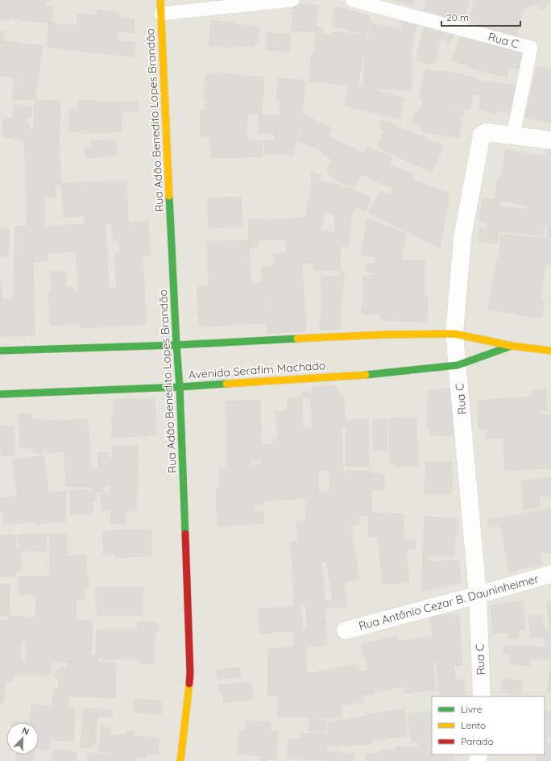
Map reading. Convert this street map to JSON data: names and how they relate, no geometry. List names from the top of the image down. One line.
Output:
{"streets":{"street":["Rua C","Rua Adão Benedito Lopes Brandão","Avenida Serafim Machado","Rua Antônio Cezar B. Dauninheimer"]},"crossings":[["Rua C","Avenida Serafim Machado"],["Rua C","Rua Antônio Cezar B. Dauninheimer"],["Rua Adão Benedito Lopes Brandão","Avenida Serafim Machado"]],"legend":["Livre","Lento","Parado"],"scale_bar":"20 m","north":"top right"}
